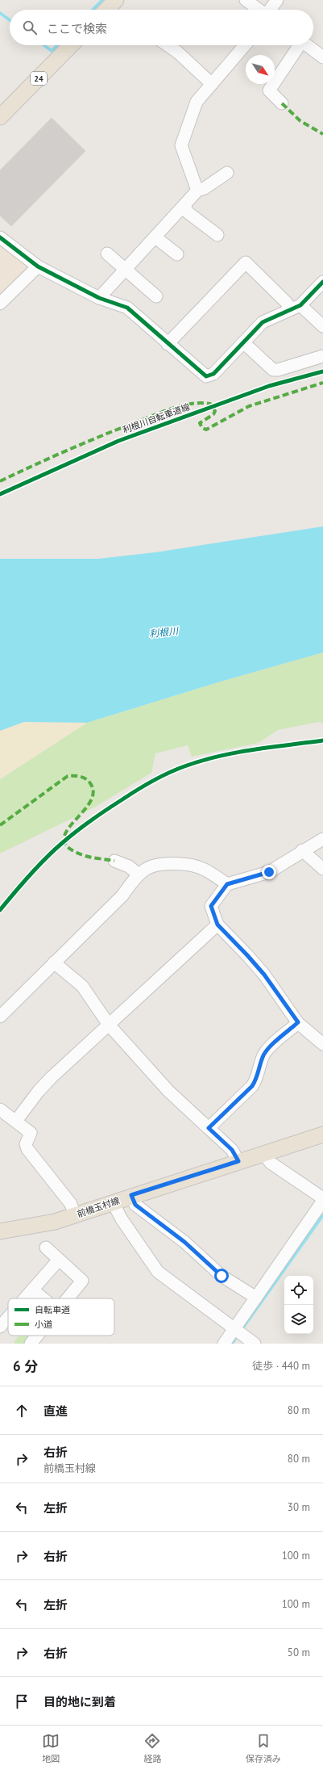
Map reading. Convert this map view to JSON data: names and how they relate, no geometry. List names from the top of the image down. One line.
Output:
{"streets":{"main road":["24","前橋玉村線"],"cycle path":["利根川自転車道線"]},"water":["利根川"],"legend":["自転車道","小道"],"north":"bottom right","page":{"search":"ここで検索","heading":["6 分","徒歩 · 440 m"],"list":[["直進","80 m"],["右折","前橋玉村線","80 m"],["左折","30 m"],["右折","100 m"],["左折","100 m"],["右折","50 m"],"目的地に到着"],"nav":["地図","経路","保存済み"]}}
